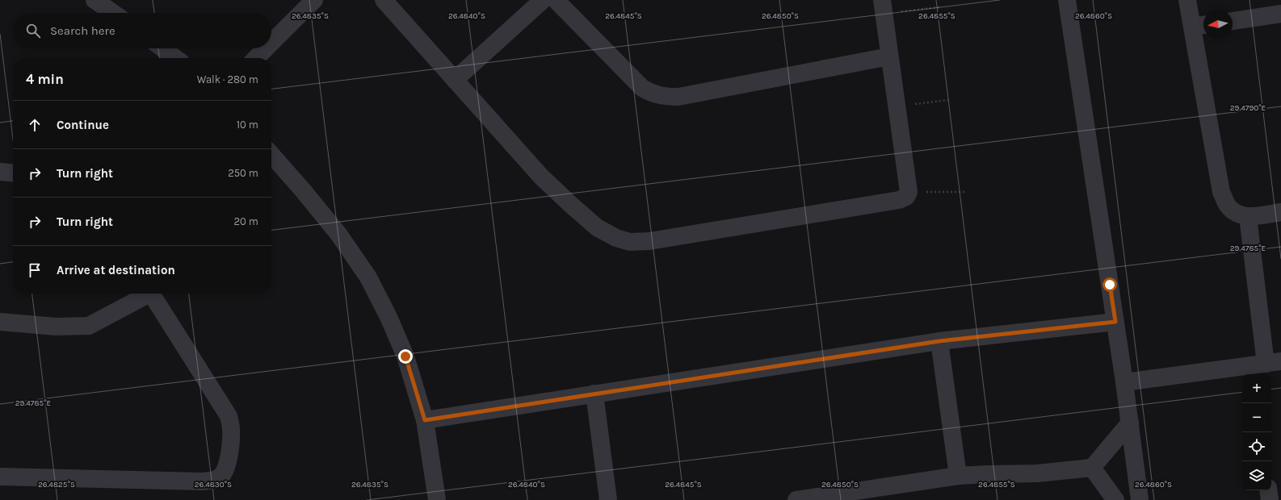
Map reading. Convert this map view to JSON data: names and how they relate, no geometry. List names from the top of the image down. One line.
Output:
{"north":"left","page":{"search":"Search here","heading":["4 min","Walk · 280 m"],"list":[["Continue","10 m"],["Turn right","250 m"],["Turn right","20 m"],"Arrive at destination"],"map_buttons":["+","−"]},"coordinates":["26.4835°S","26.4840°S","26.4845°S","26.4850°S","26.4855°S","26.4860°S","29.4790°E","29.4785°E","26.4825°S","26.4830°S"]}
